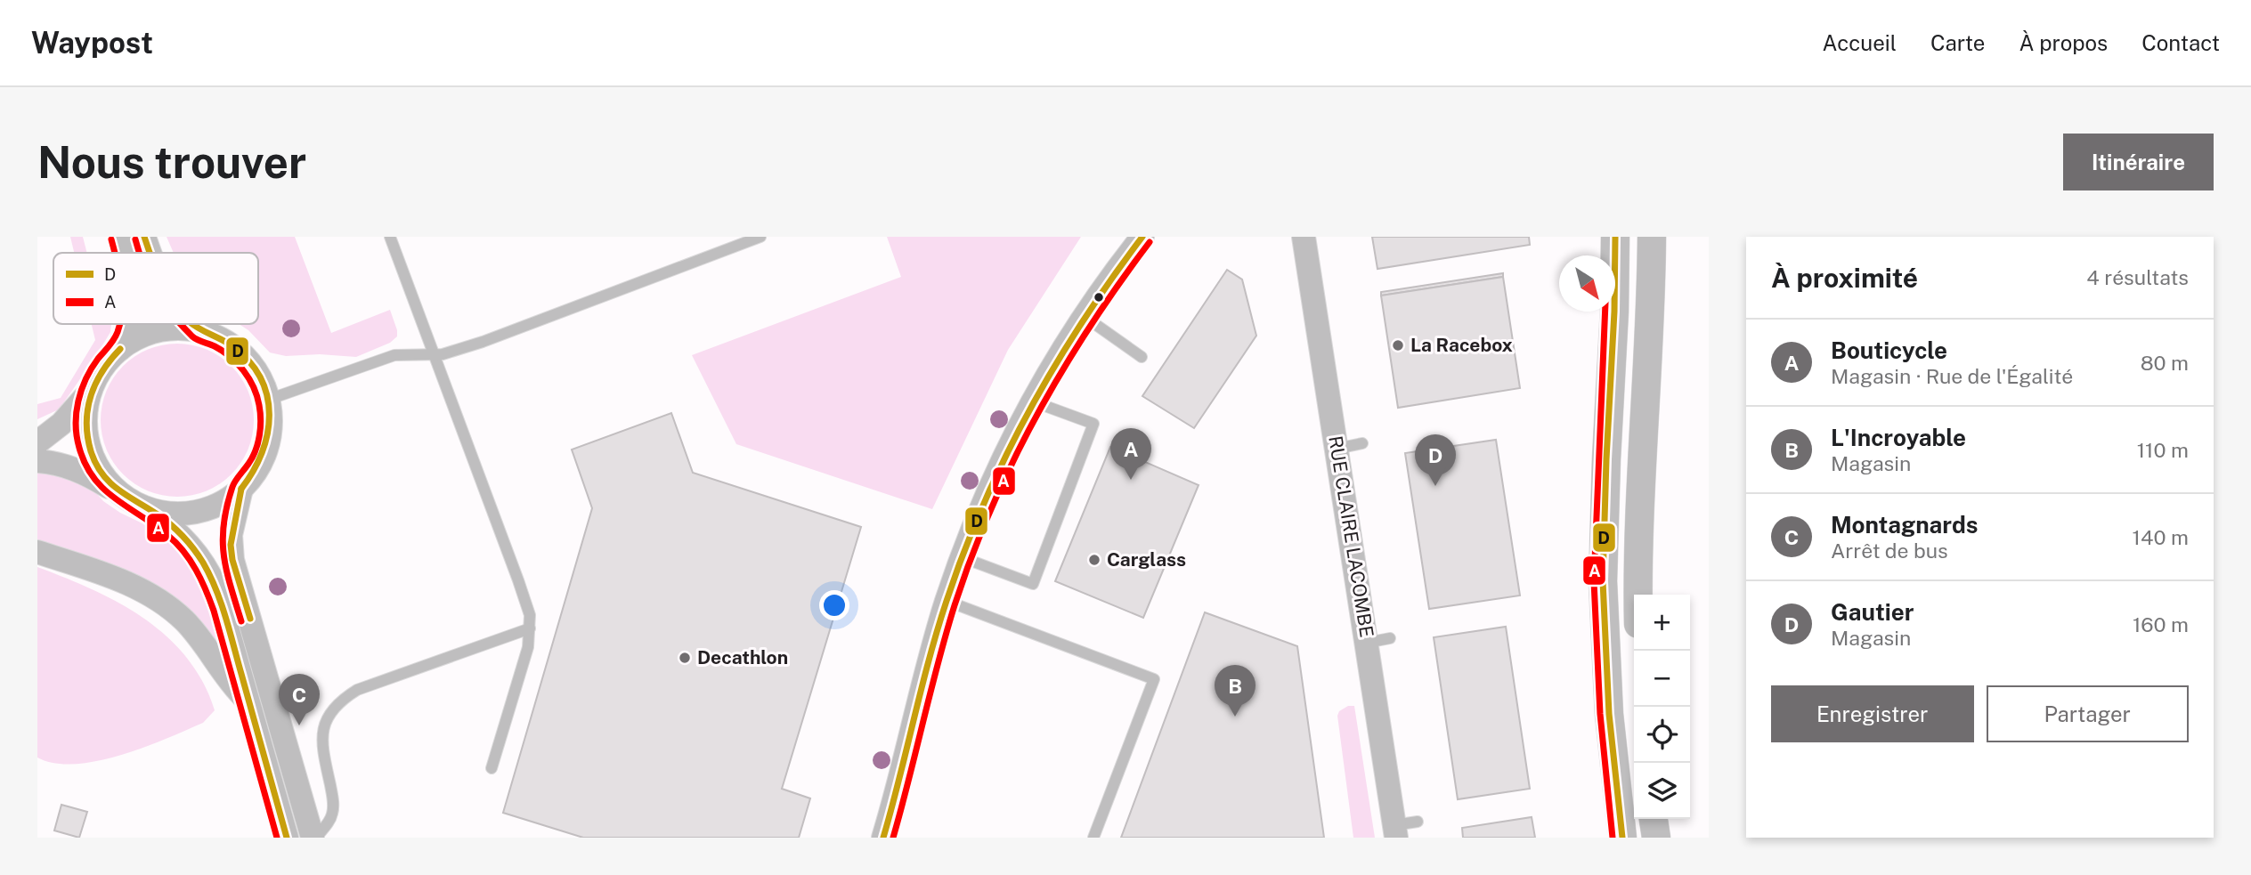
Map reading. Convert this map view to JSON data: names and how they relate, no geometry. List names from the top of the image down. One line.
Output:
{"streets":{"street":["RUE CLAIRE LACOMBE"]},"places":["La Racebox","Carglass","Decathlon"],"lines":["transit line D","transit line A"],"legend":["D","A"],"north":"bottom right","page":{"header":"Waypost","nav":["Accueil","Carte","À propos","Contact"],"buttons":["Itinéraire",["Enregistrer","Partager"]],"title":"Nous trouver","heading":["À proximité","4 résultats"],"list":[{"mark":"A","name":"Bouticycle","note":"Magasin · Rue de l'Égalité","value":"80 m"},{"mark":"B","name":"L'Incroyable","note":"Magasin","value":"110 m"},{"mark":"C","name":"Montagnards","note":"Arrêt de bus","value":"140 m"},{"mark":"D","name":"Gautier","note":"Magasin","value":"160 m"}],"pins":["A","D","B","C"],"map_buttons":["+","−"]}}
